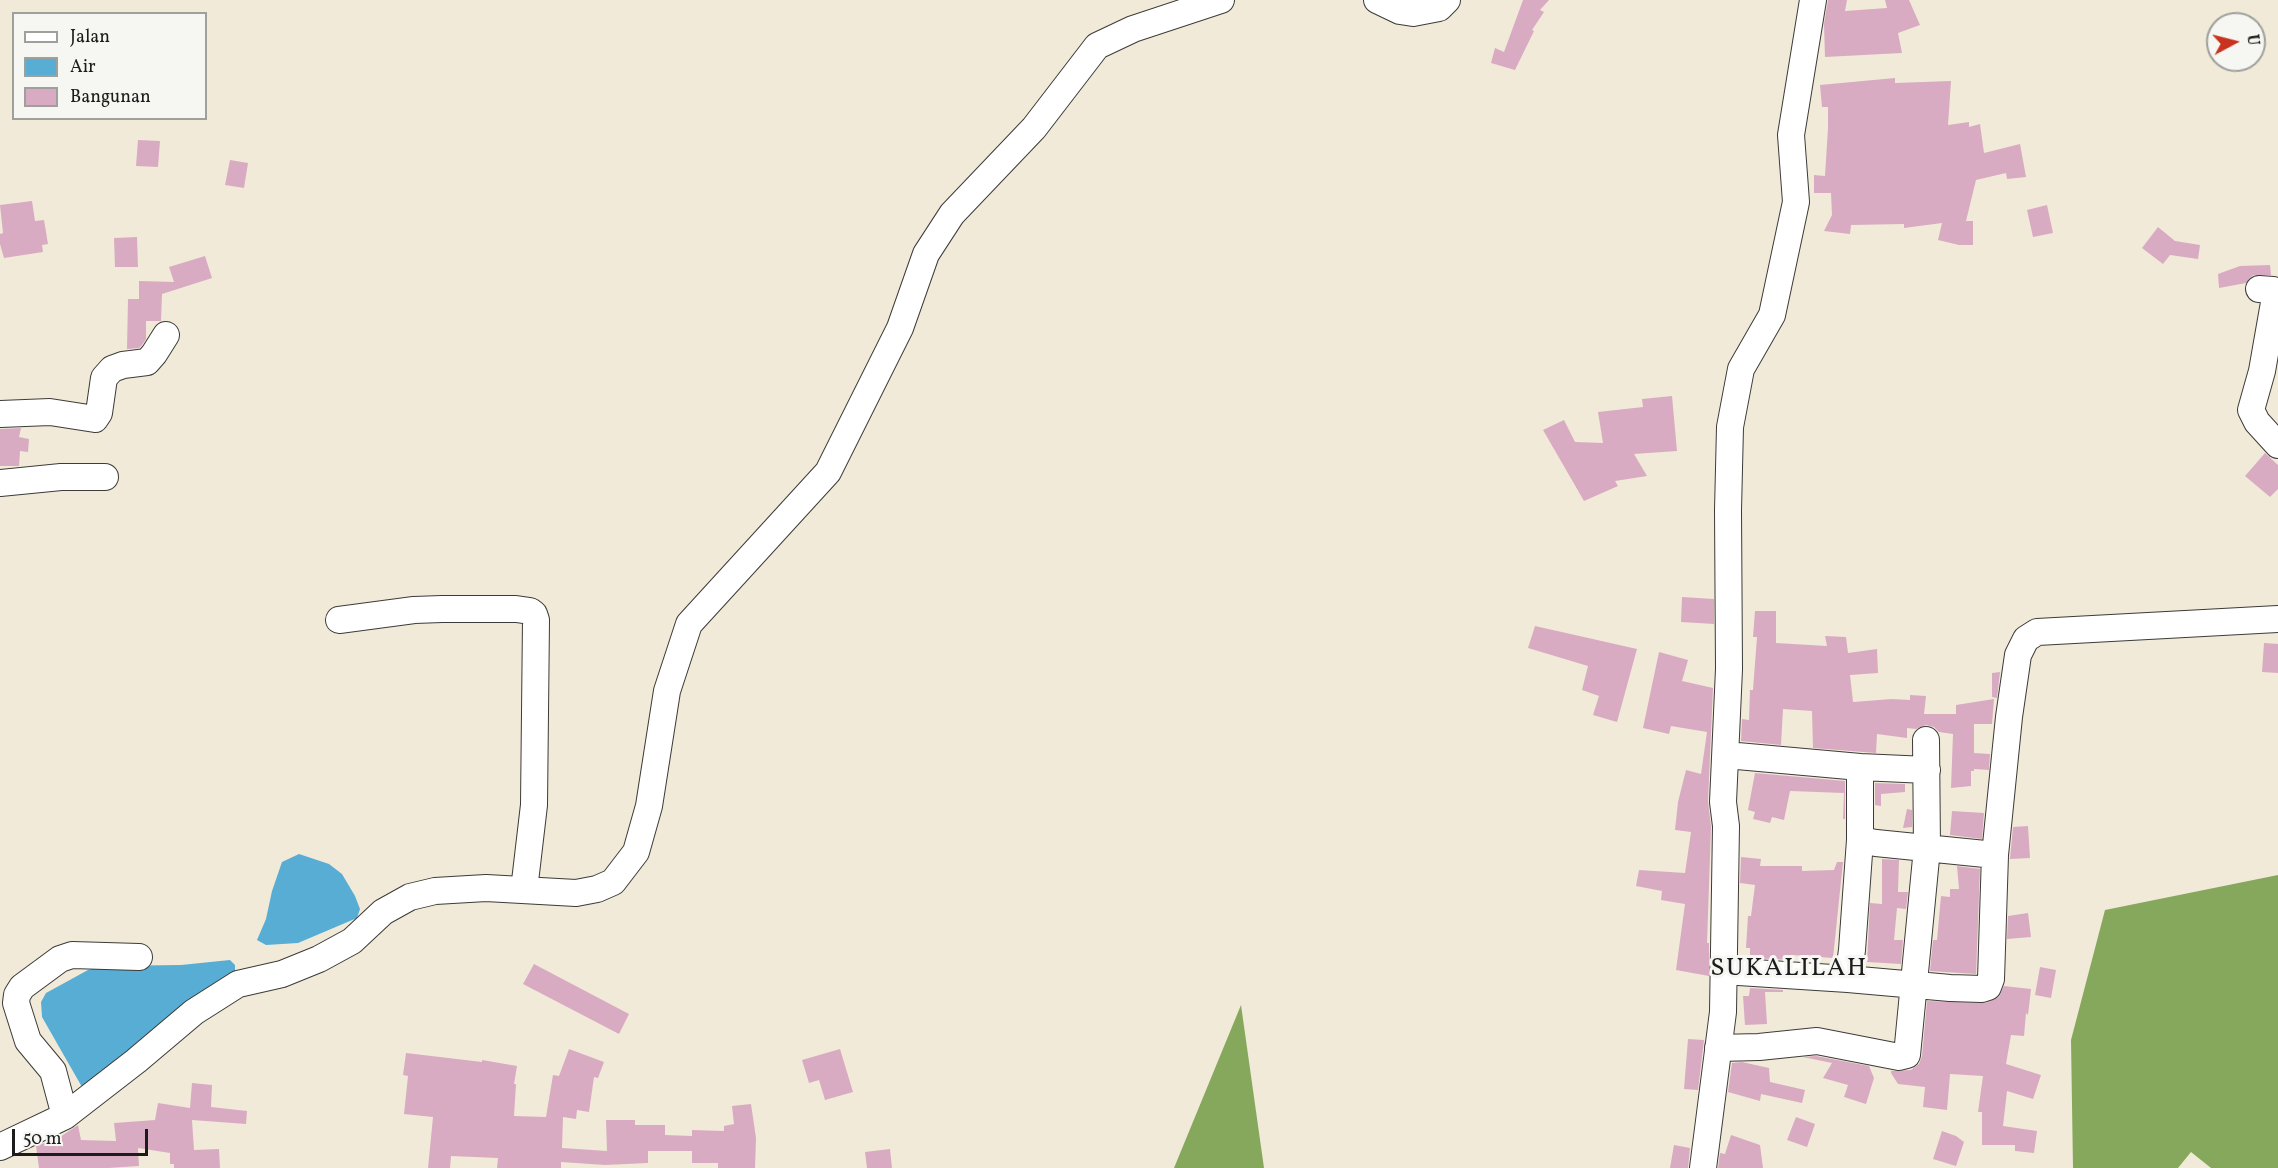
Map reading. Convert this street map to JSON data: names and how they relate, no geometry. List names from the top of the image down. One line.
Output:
{"districts":["SUKALILAH"],"legend":["Jalan","Air","Bangunan"],"scale_bar":"50 m","north":"right"}
